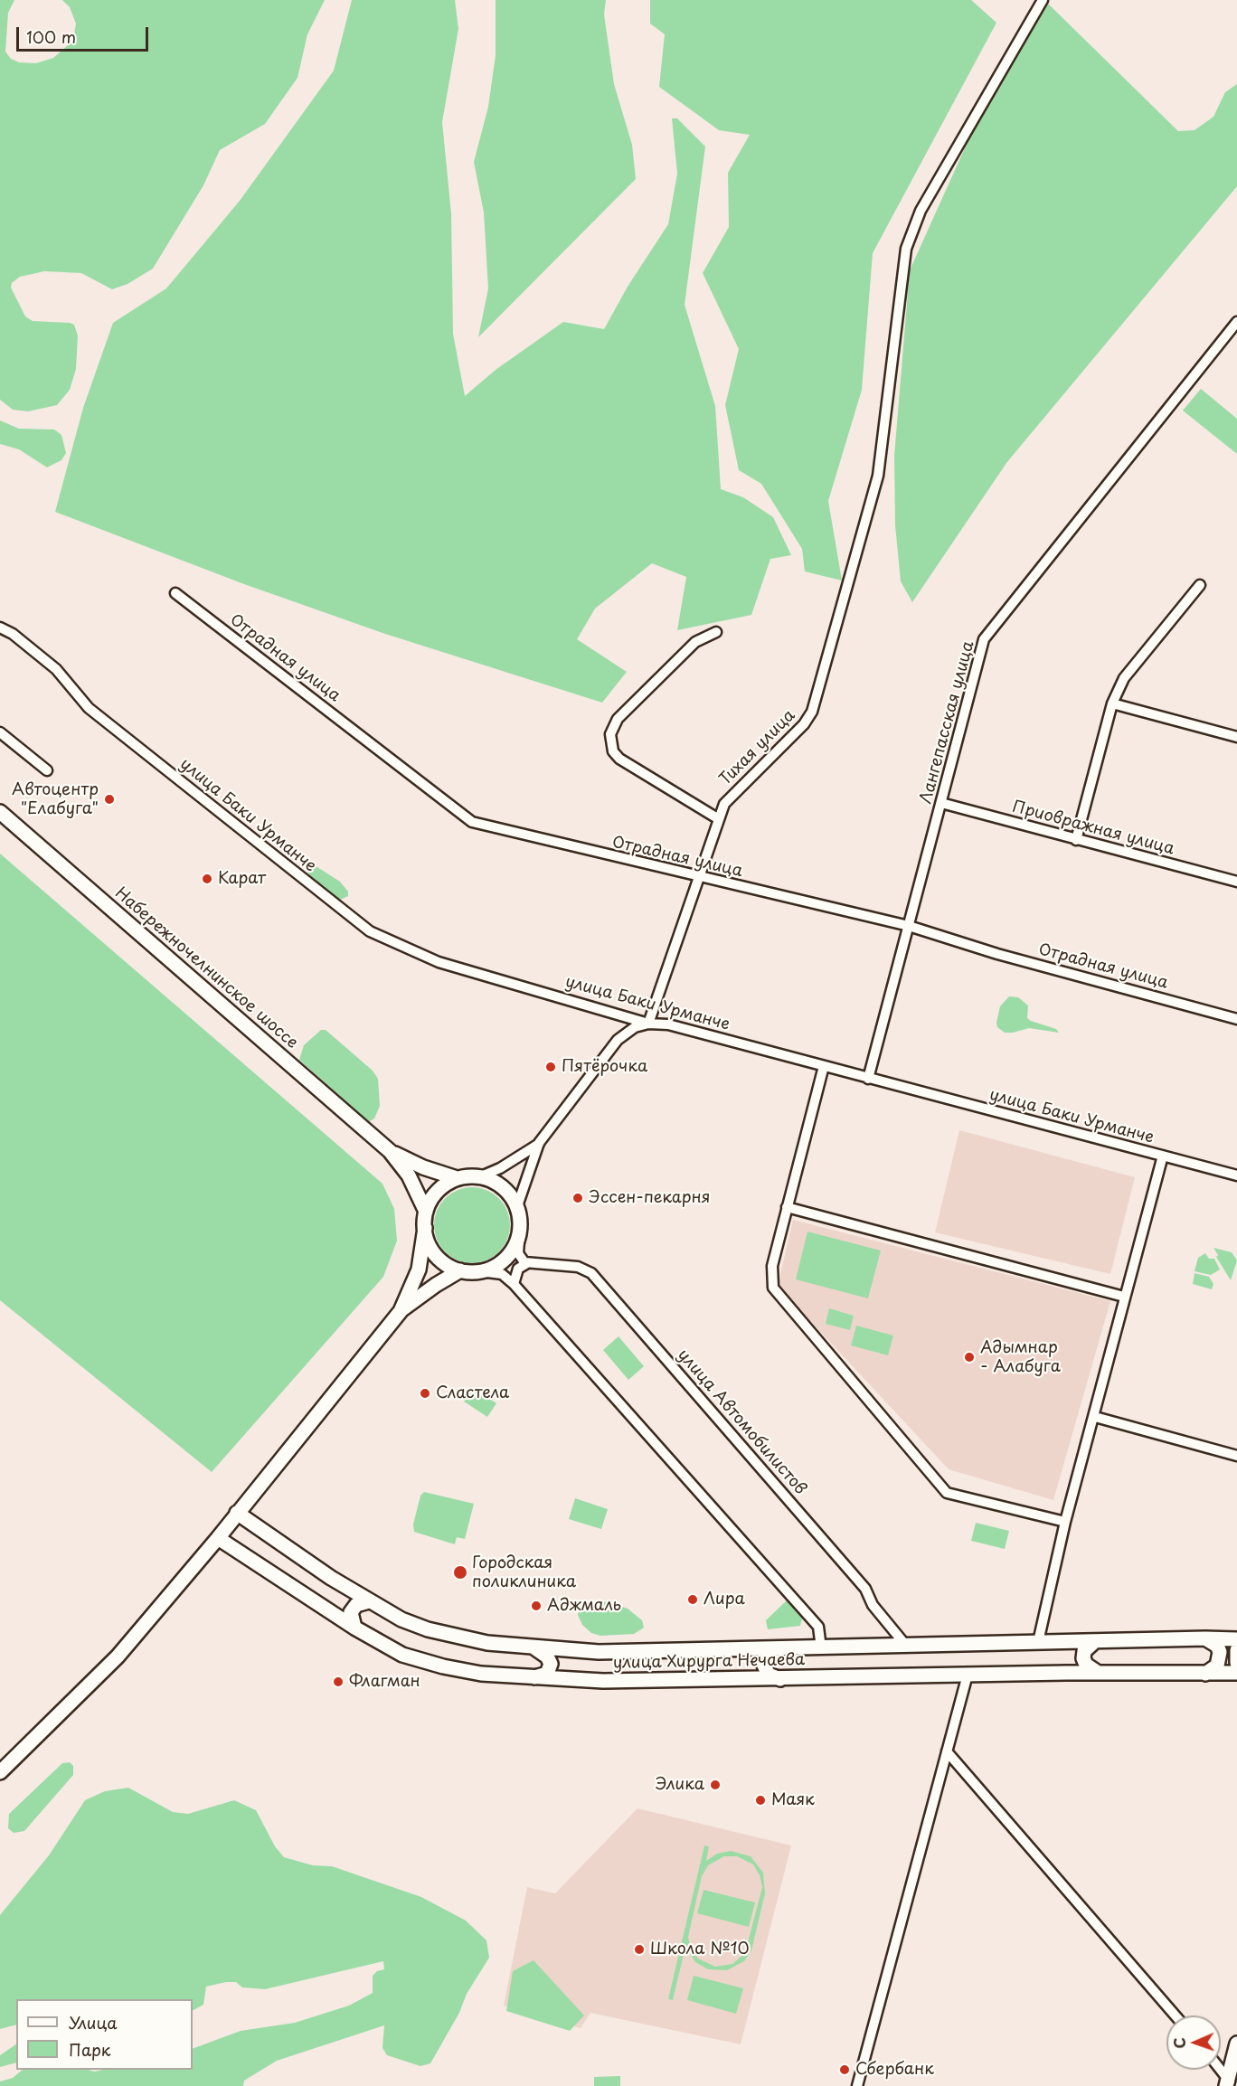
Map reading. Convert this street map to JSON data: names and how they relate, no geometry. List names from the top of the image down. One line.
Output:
{"streets":{"main road":["Набережночелнинское шоссе","улица Хирурга Нечаева"],"street":["Отрадная улица","Лангепасская улица","Тихая улица","улица Баки Урманче","Приовражная улица","улица Автомобилистов"]},"crossings":[["Отрадная улица","Лангепасская улица"],["Отрадная улица","Тихая улица"],["Лангепасская улица","улица Баки Урманче"],["Лангепасская улица","Приовражная улица"],["Тихая улица","улица Баки Урманче"],["улица Автомобилистов","улица Хирурга Нечаева"]],"places":["Автоцентр \"Елабуга\"","Карат","Пятёрочка","Эссен-пекарня","Адымнар - Алабуга","Сластела","Городская поликлиника","Лира","Аджмаль","Флагман","Элика","Маяк","Школа №10","Сбербанк"],"legend":["Улица","Парк"],"scale_bar":"100 m","north":"left"}
